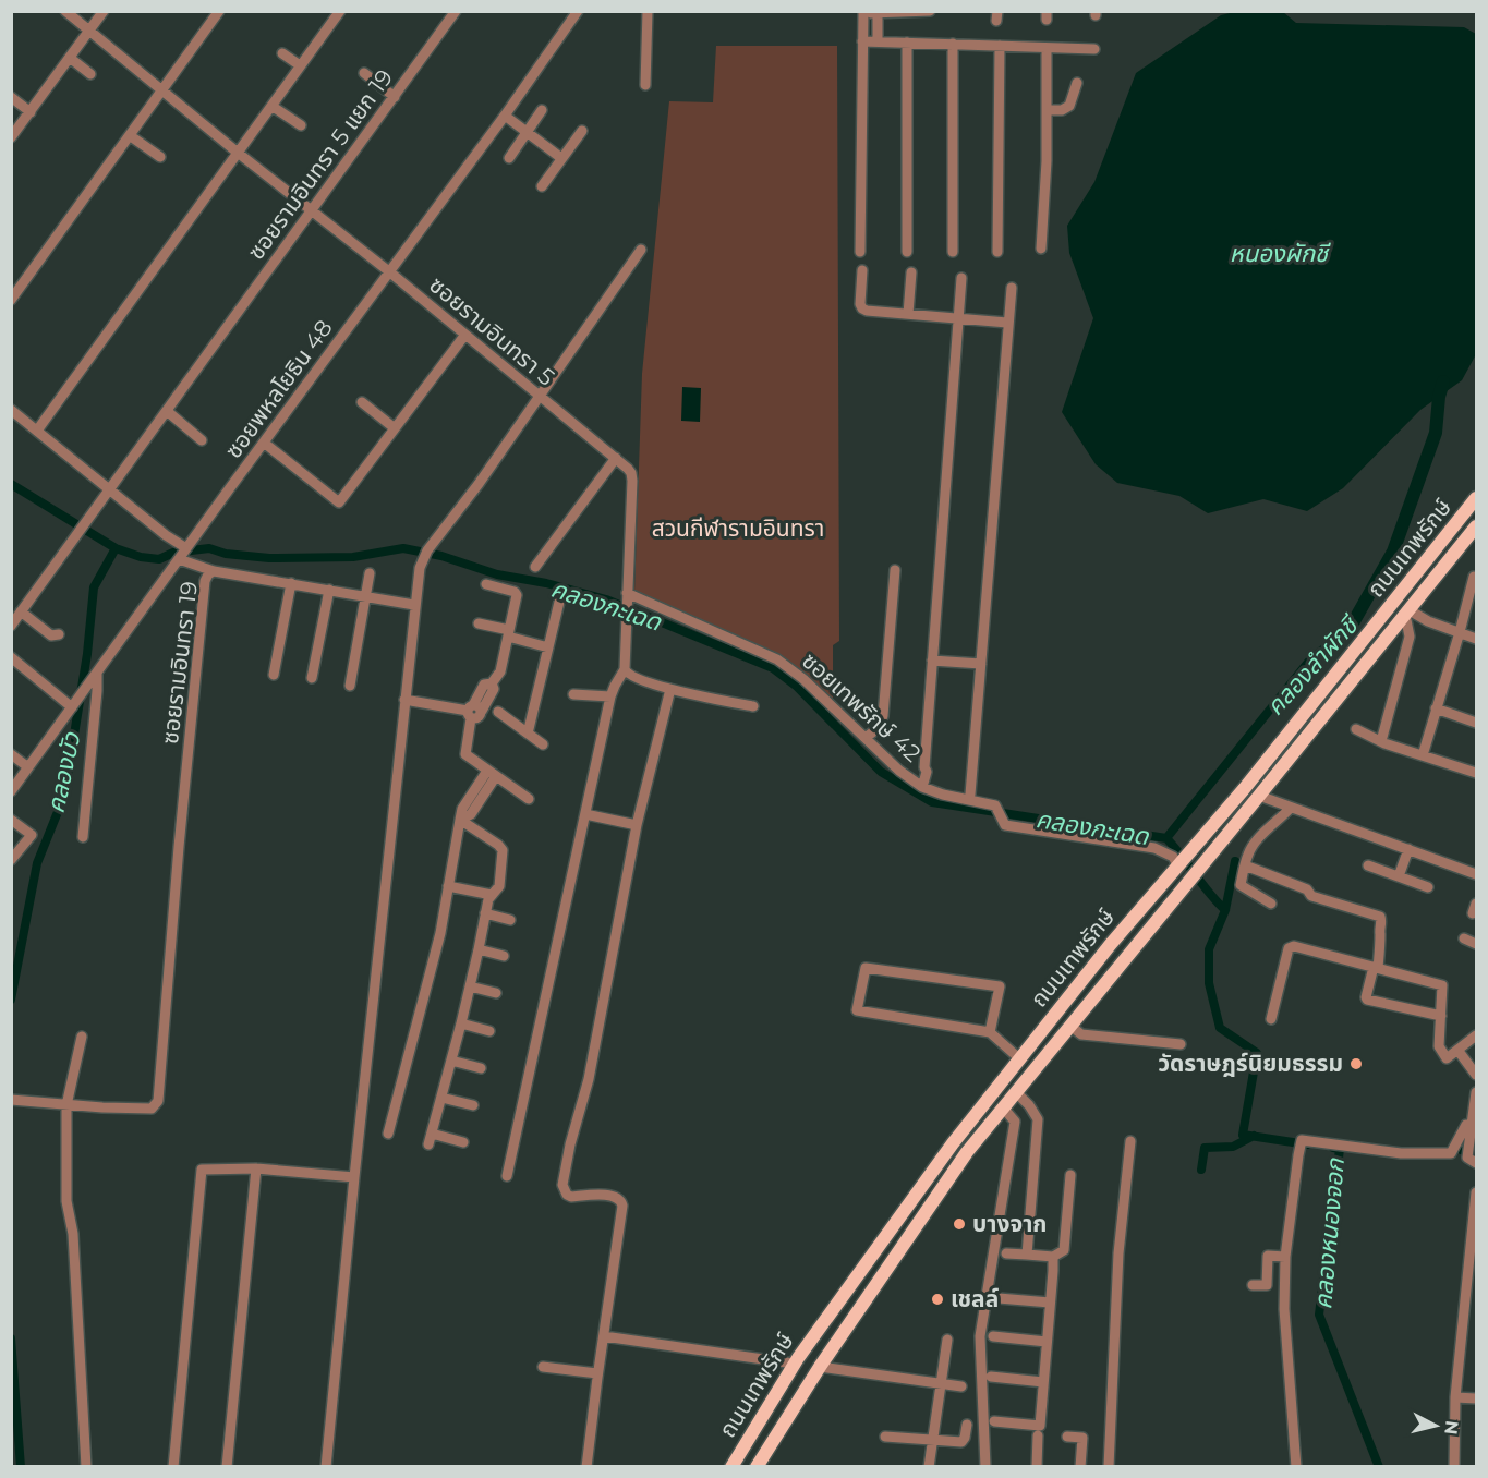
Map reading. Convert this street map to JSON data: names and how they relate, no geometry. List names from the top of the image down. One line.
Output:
{"streets":{"main road":["ถนนเทพรักษ์"],"street":["ซอยรามอินทรา 5 แยก 19","ซอยรามอินทรา 5","ซอยพหลโยธิน 48","ซอยรามอินทรา 19","ซอยเทพรักษ์ 42"]},"crossings":[["ซอยรามอินทรา 5 แยก 19","ซอยรามอินทรา 5"],["ซอยรามอินทรา 5 แยก 19","ซอยรามอินทรา 19"],["ซอยรามอินทรา 5","ซอยพหลโยธิน 48"],["ซอยรามอินทรา 5","ซอยเทพรักษ์ 42"],["ซอยพหลโยธิน 48","ซอยรามอินทรา 19"],["ถนนเทพรักษ์","ซอยเทพรักษ์ 42"]],"water":["หนองผักชี","คลองกะเฉด","คลองลำผักชี","คลองบัว","คลองหนองจอก"],"parks":["สวนกีฬารามอินทรา"],"places":["วัดราษฎร์นิยมธรรม","บางจาก","เชลล์"],"north":"right"}
